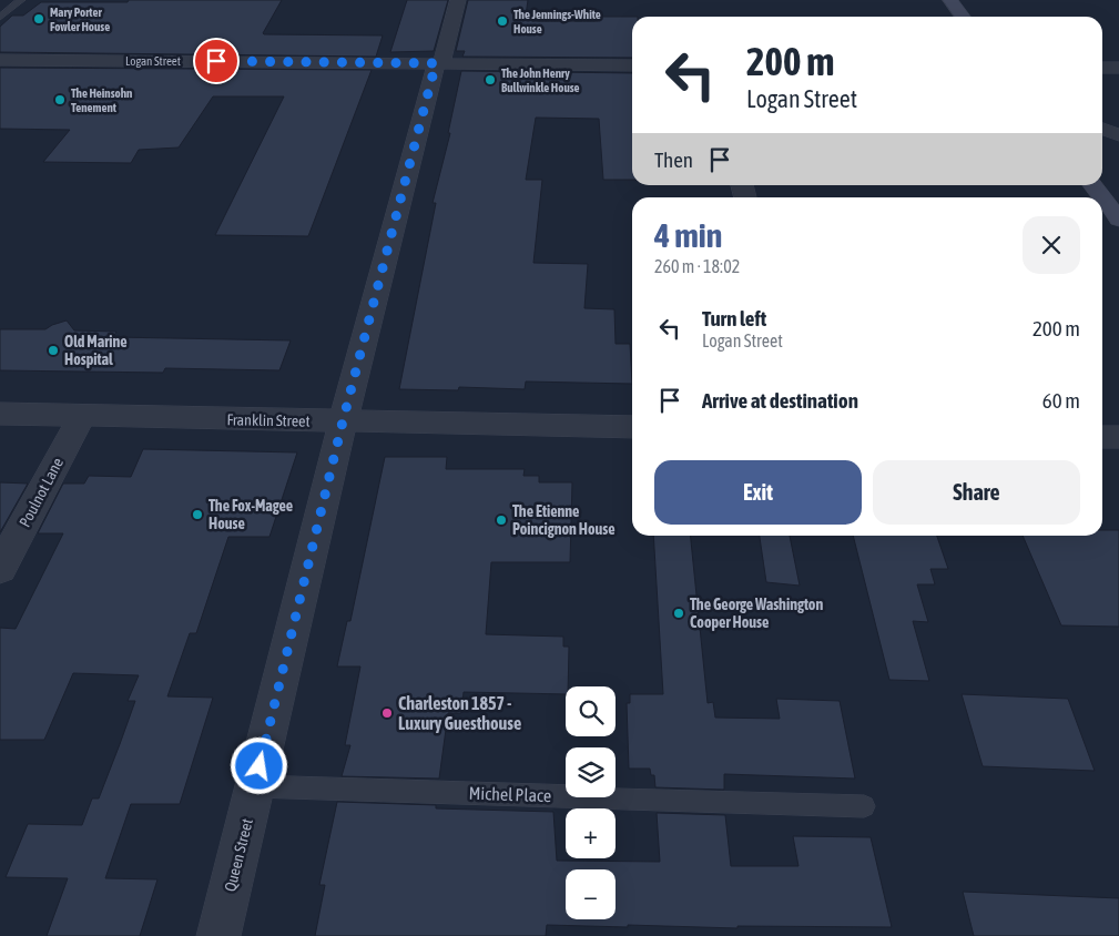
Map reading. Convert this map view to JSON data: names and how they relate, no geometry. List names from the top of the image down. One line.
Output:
{"streets":{"street":["Logan Street","Franklin Street","Poulnot Lane","Queen Street"],"lane":["Michel Place"]},"crossings":[["Logan Street","Queen Street"],["Franklin Street","Poulnot Lane"],["Franklin Street","Queen Street"],["Michel Place","Queen Street"]],"places":["Mary Porter Fowler House","The Jennings-White House","The John Henry Bullwinkle House","The Heinsohn Tenement","Old Marine Hospital","The Fox-Magee House","The Etienne Poincignon House","The George Washington Cooper House","Charleston 1857 - Luxury Guesthouse"],"page":{"turn":["200 m","Logan Street"],"then":"Then","heading":["4 min","260 m · 18:02"],"list":[{"name":"Turn left","note":"Logan Street","value":"200 m"},{"name":"Arrive at destination","value":"60 m"}],"buttons":["Exit","Share"],"map_buttons":["+","−"]}}
